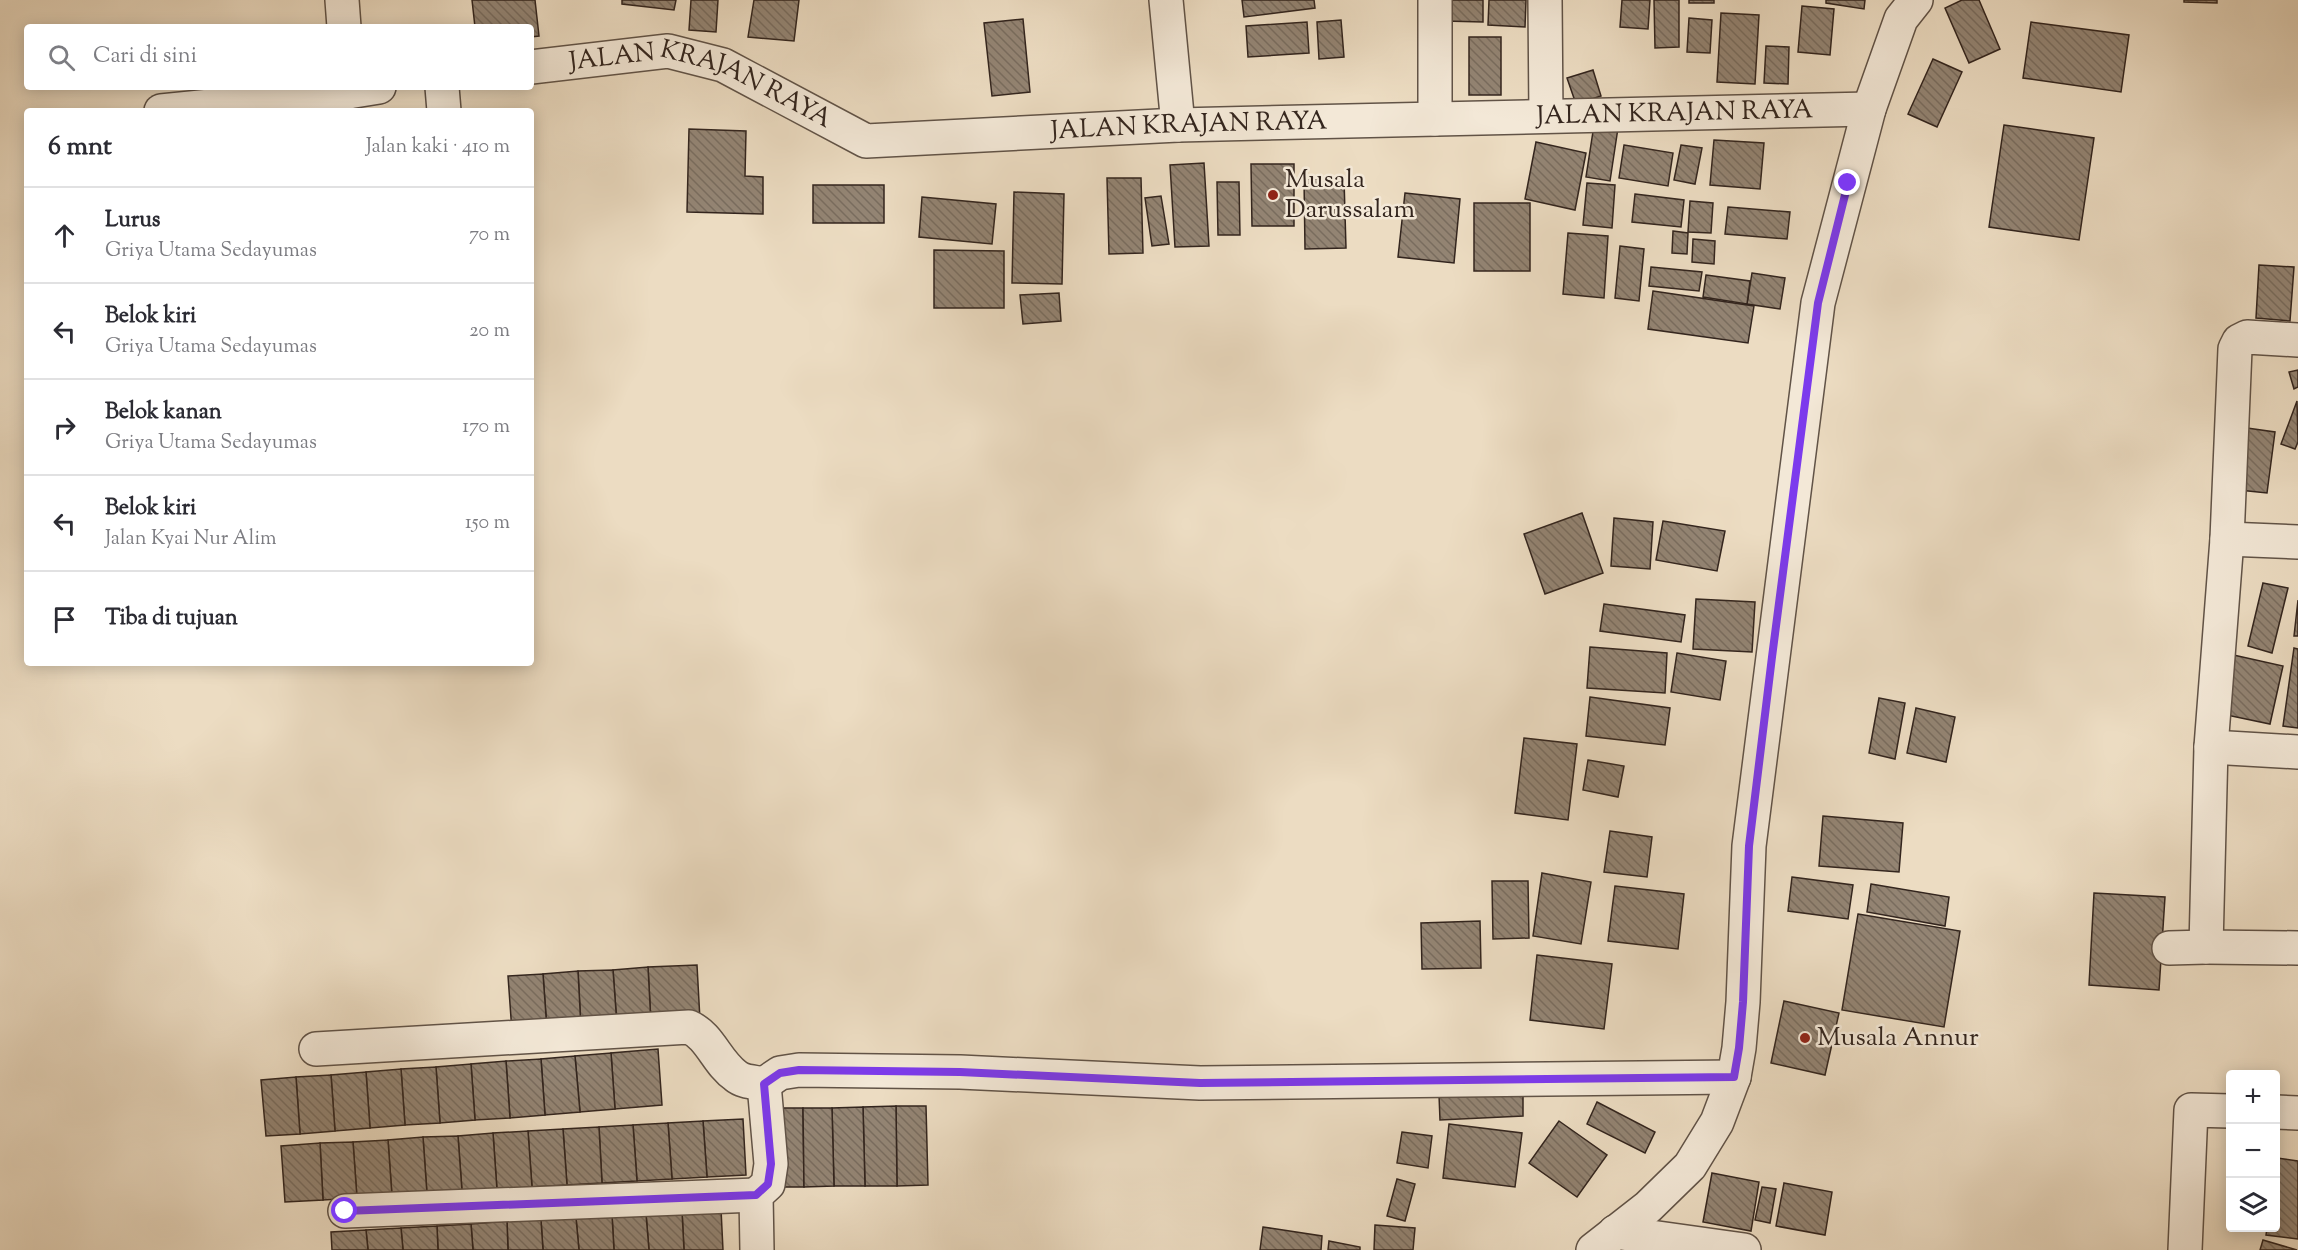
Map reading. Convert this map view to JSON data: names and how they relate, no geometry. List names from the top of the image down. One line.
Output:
{"streets":{"street":["JALAN KRAJAN RAYA"]},"places":["Musala Darussalam","Musala Annur"],"page":{"search":"Cari di sini","heading":["6 mnt","Jalan kaki · 410 m"],"list":[["Lurus","Griya Utama Sedayumas","70 m"],["Belok kiri","Griya Utama Sedayumas","20 m"],["Belok kanan","Griya Utama Sedayumas","170 m"],["Belok kiri","Jalan Kyai Nur Alim","150 m"],"Tiba di tujuan"],"map_buttons":["+","−"]}}
